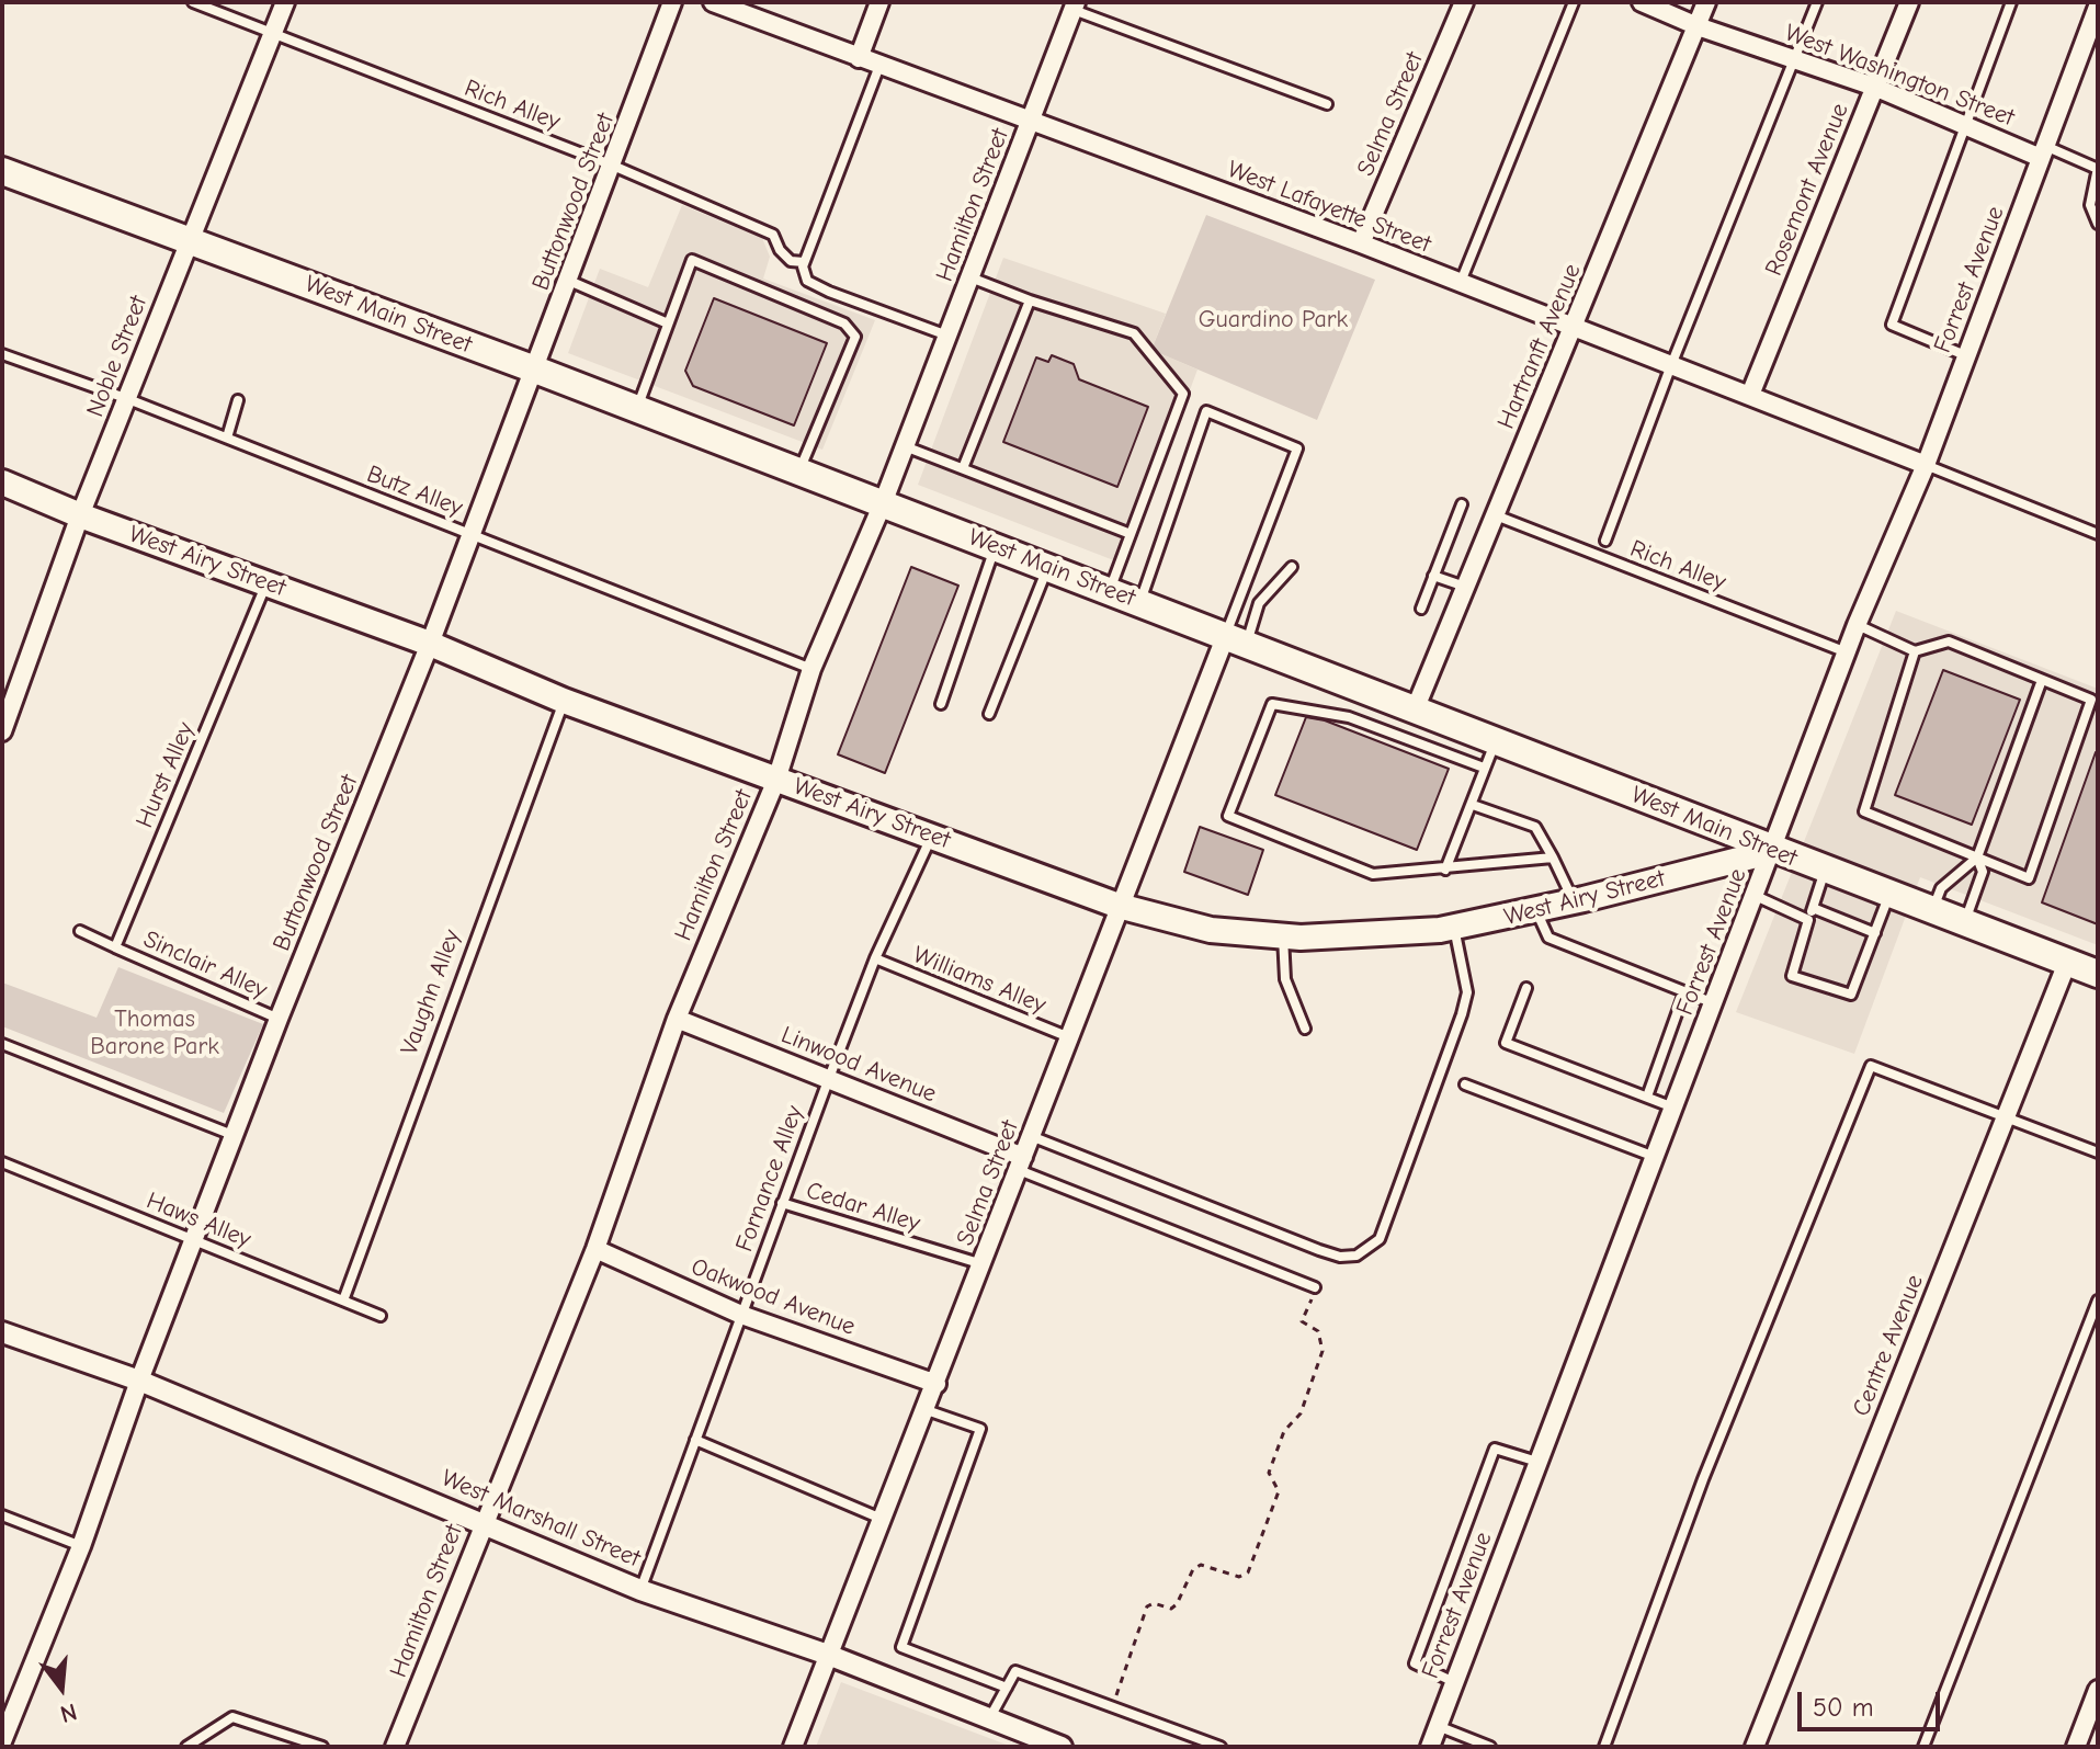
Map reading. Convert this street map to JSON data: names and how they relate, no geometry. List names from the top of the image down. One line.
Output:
{"streets":{"main road":["West Main Street","West Airy Street"],"street":["West Washington Street","Selma Street","Rosemont Avenue","Buttonwood Street","Hamilton Street","West Lafayette Street","Forrest Avenue","Hartranft Avenue","Noble Street","Linwood Avenue","Oakwood Avenue","Centre Avenue","West Marshall Street"],"lane":["Rich Alley","Butz Alley","Hurst Alley","Sinclair Alley","Williams Alley","Vaughn Alley","Fornance Alley","Cedar Alley","Haws Alley"]},"crossings":[["West Washington Street","Rosemont Avenue"],["West Washington Street","Forrest Avenue"],["West Washington Street","Hartranft Avenue"],["Rich Alley","Buttonwood Street"],["Rich Alley","Forrest Avenue"],["Rich Alley","Hartranft Avenue"],["Rich Alley","Noble Street"],["Selma Street","West Lafayette Street"],["Selma Street","West Main Street"],["Selma Street","West Airy Street"],["Selma Street","Williams Alley"],["Selma Street","Linwood Avenue"],["Selma Street","Cedar Alley"],["Selma Street","Oakwood Avenue"],["Selma Street","West Marshall Street"],["Rosemont Avenue","West Lafayette Street"],["Buttonwood Street","West Main Street"],["Buttonwood Street","Butz Alley"],["Buttonwood Street","West Airy Street"],["Buttonwood Street","Sinclair Alley"],["Buttonwood Street","Haws Alley"],["Buttonwood Street","West Marshall Street"],["Hamilton Street","West Lafayette Street"],["Hamilton Street","West Main Street"],["Hamilton Street","Butz Alley"],["Hamilton Street","West Airy Street"],["Hamilton Street","Linwood Avenue"],["Hamilton Street","Oakwood Avenue"],["Hamilton Street","West Marshall Street"],["West Lafayette Street","Forrest Avenue"],["West Lafayette Street","Hartranft Avenue"],["Forrest Avenue","West Main Street"],["Forrest Avenue","West Airy Street"],["West Main Street","Hartranft Avenue"],["West Main Street","Noble Street"],["West Main Street","West Airy Street"],["West Main Street","Centre Avenue"],["Noble Street","Butz Alley"],["Noble Street","West Airy Street"],["West Airy Street","Hurst Alley"],["West Airy Street","Vaughn Alley"],["West Airy Street","Fornance Alley"],["Hurst Alley","Sinclair Alley"],["Williams Alley","Fornance Alley"],["Vaughn Alley","Haws Alley"],["Linwood Avenue","Fornance Alley"],["Fornance Alley","Cedar Alley"],["Fornance Alley","Oakwood Avenue"],["Fornance Alley","West Marshall Street"]],"parks":["Guardino Park","Thomas Barone Park"],"scale_bar":"50 m","north":"bottom"}
